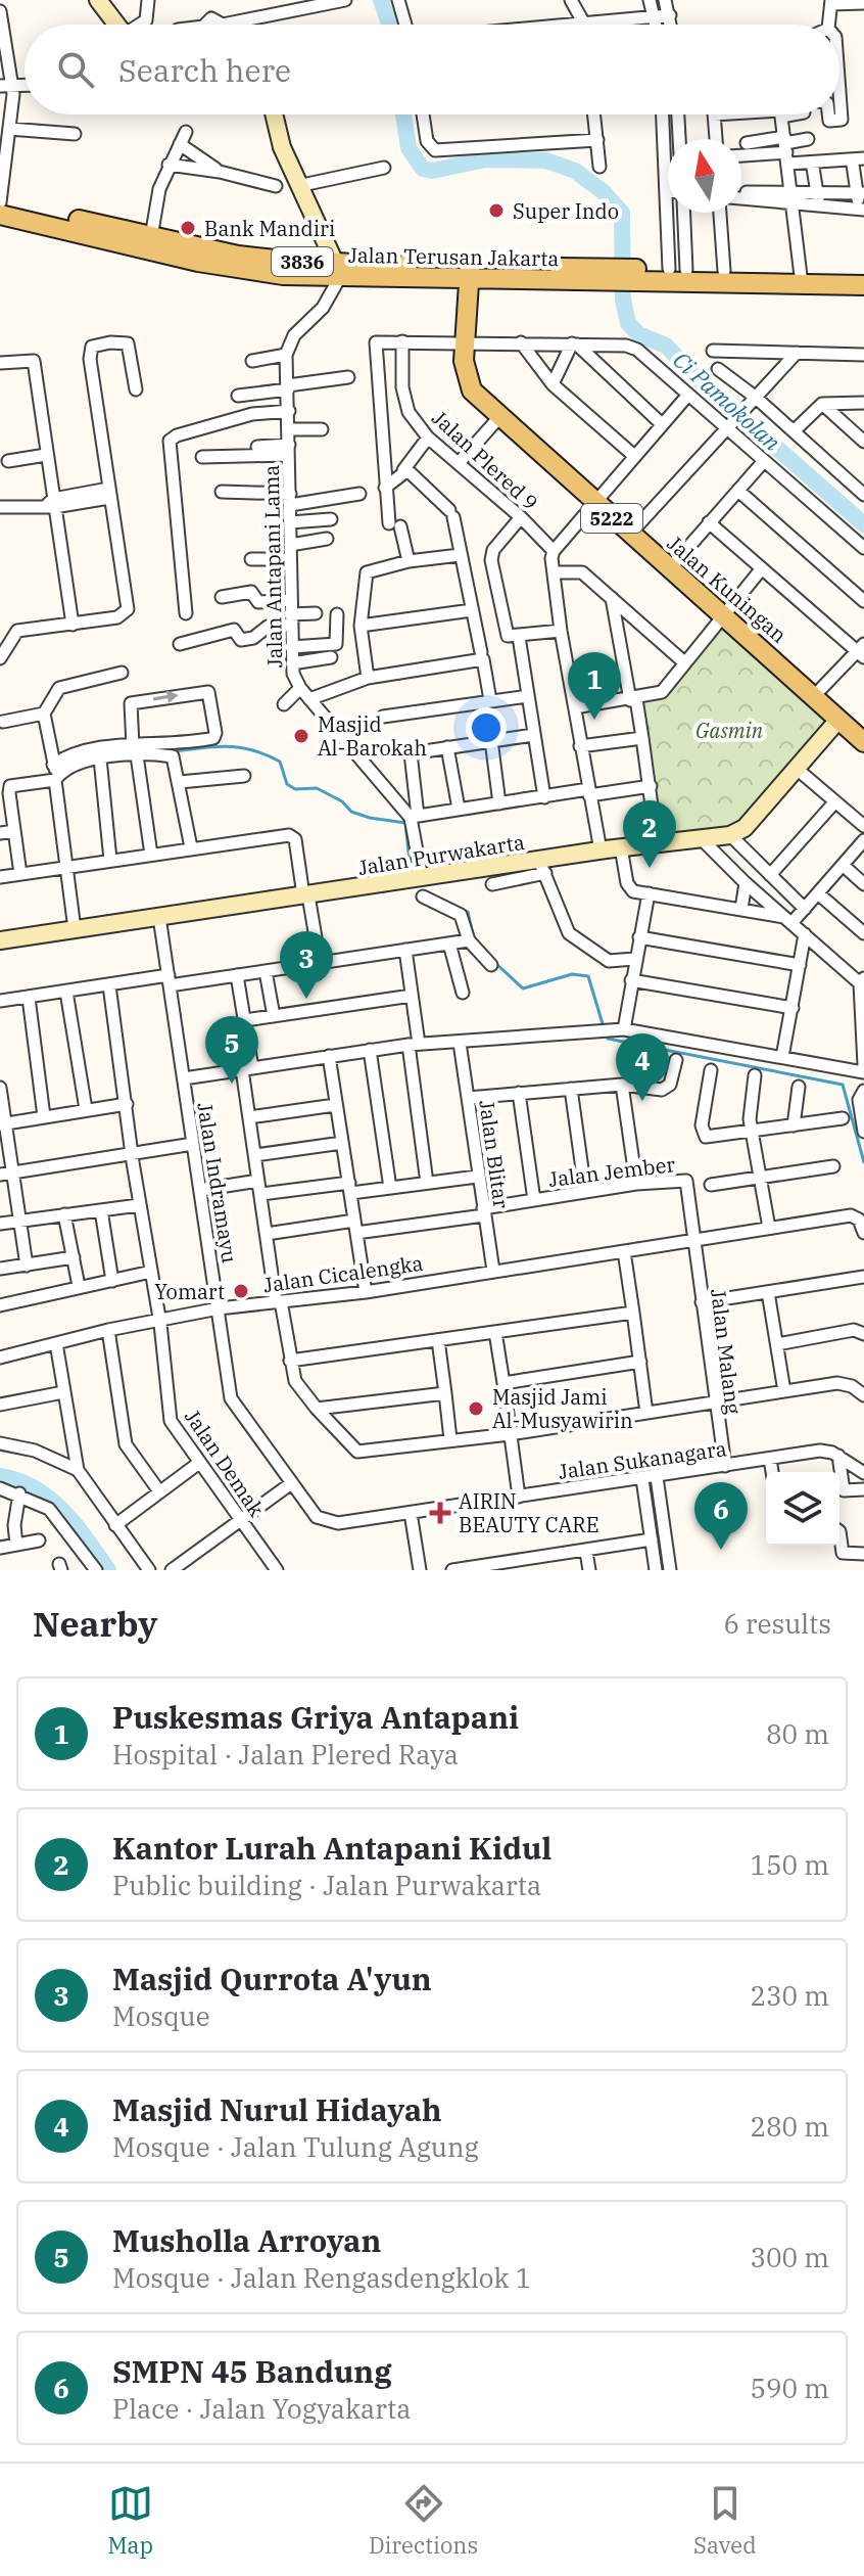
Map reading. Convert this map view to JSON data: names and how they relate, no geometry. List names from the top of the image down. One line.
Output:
{"streets":{"main road":["Jalan Terusan Jakarta","3836","5222","Jalan Kuningan"],"street":["Jalan Plered 9","Jalan Antapani Lama","Jalan Purwakarta","Jalan Blitar","Jalan Jember","Jalan Indramayu","Jalan Cicalengka","Jalan Malang","Jalan Sukanagara","Jalan Demak"]},"crossings":[["Jalan Terusan Jakarta","Jalan Kuningan"],["Jalan Antapani Lama","Jalan Purwakarta"],["Jalan Purwakarta","Jalan Indramayu"],["Jalan Blitar","Jalan Jember"],["Jalan Blitar","Jalan Cicalengka"],["Jalan Jember","Jalan Cicalengka"],["Jalan Jember","Jalan Malang"],["Jalan Indramayu","Jalan Cicalengka"],["Jalan Indramayu","Jalan Sukanagara"],["Jalan Cicalengka","Jalan Malang"],["Jalan Cicalengka","Jalan Sukanagara"],["Jalan Cicalengka","Jalan Demak"],["Jalan Malang","Jalan Sukanagara"]],"water":["Ci Pamokolan"],"parks":["Gasmin"],"places":{"other":["Super Indo","Bank Mandiri","Masjid Al-Barokah","Yomart","Masjid Jami Al-Musyawirin"],"health":["AIRIN BEAUTY CARE"]},"north":"top","page":{"search":"Search here","pins":["1","2","3","5","4","6"],"heading":["Nearby","6 results"],"list":[{"mark":"1","name":"Puskesmas Griya Antapani","note":"Hospital · Jalan Plered Raya","value":"80 m"},{"mark":"2","name":"Kantor Lurah Antapani Kidul","note":"Public building · Jalan Purwakarta","value":"150 m"},{"mark":"3","name":"Masjid Qurrota A'yun","note":"Mosque","value":"230 m"},{"mark":"4","name":"Masjid Nurul Hidayah","note":"Mosque · Jalan Tulung Agung","value":"280 m"},{"mark":"5","name":"Musholla Arroyan","note":"Mosque · Jalan Rengasdengklok 1","value":"300 m"},{"mark":"6","name":"SMPN 45 Bandung","note":"Place · Jalan Yogyakarta","value":"590 m"}],"nav":["Map","Directions","Saved"]}}
